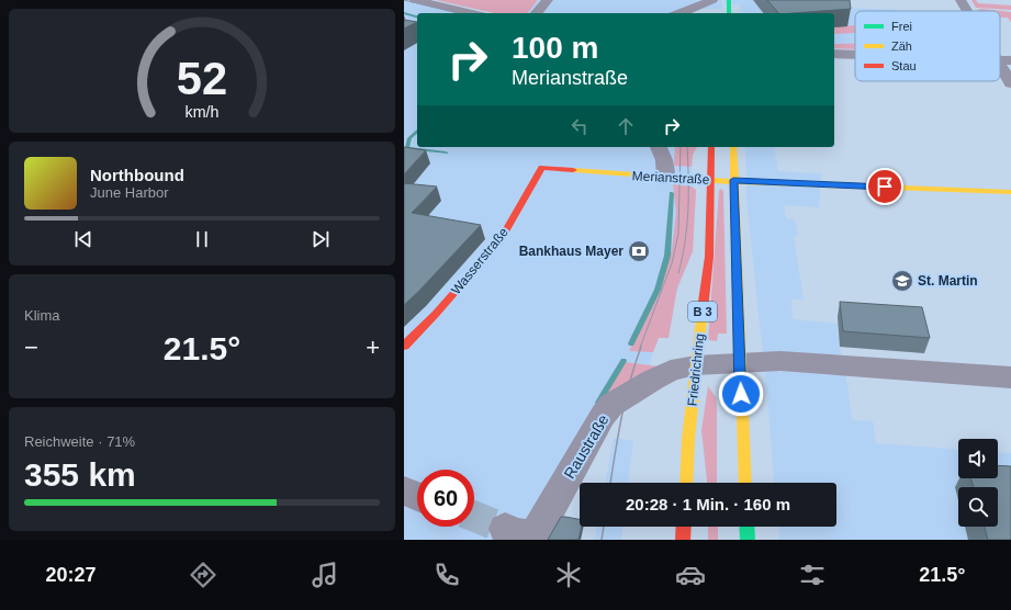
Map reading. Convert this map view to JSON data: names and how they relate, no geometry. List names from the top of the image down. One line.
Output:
{"streets":{"main road":["Merianstraße","Wasserstraße","B 3","Friedrichring"],"street":["Raustraße"]},"crossings":[["Merianstraße","Wasserstraße"],["Merianstraße","Friedrichring"],["Friedrichring","Raustraße"]],"places":{"bank":["Bankhaus Mayer"],"school or university":["St. Martin"]},"legend":["Frei","Zäh","Stau"],"page":{"turn":["100 m","Merianstraße"],"song":["Northbound","June Harbor"],"tile":["Klima",["Reichweite · 71%","355 km"]],"heat":["−","21.5°","+"],"limit":"60","trip":"20:28 · 1 Min. · 160 m","tabs":["20:27","21.5°"],"gauge":["52","km/h"]}}
